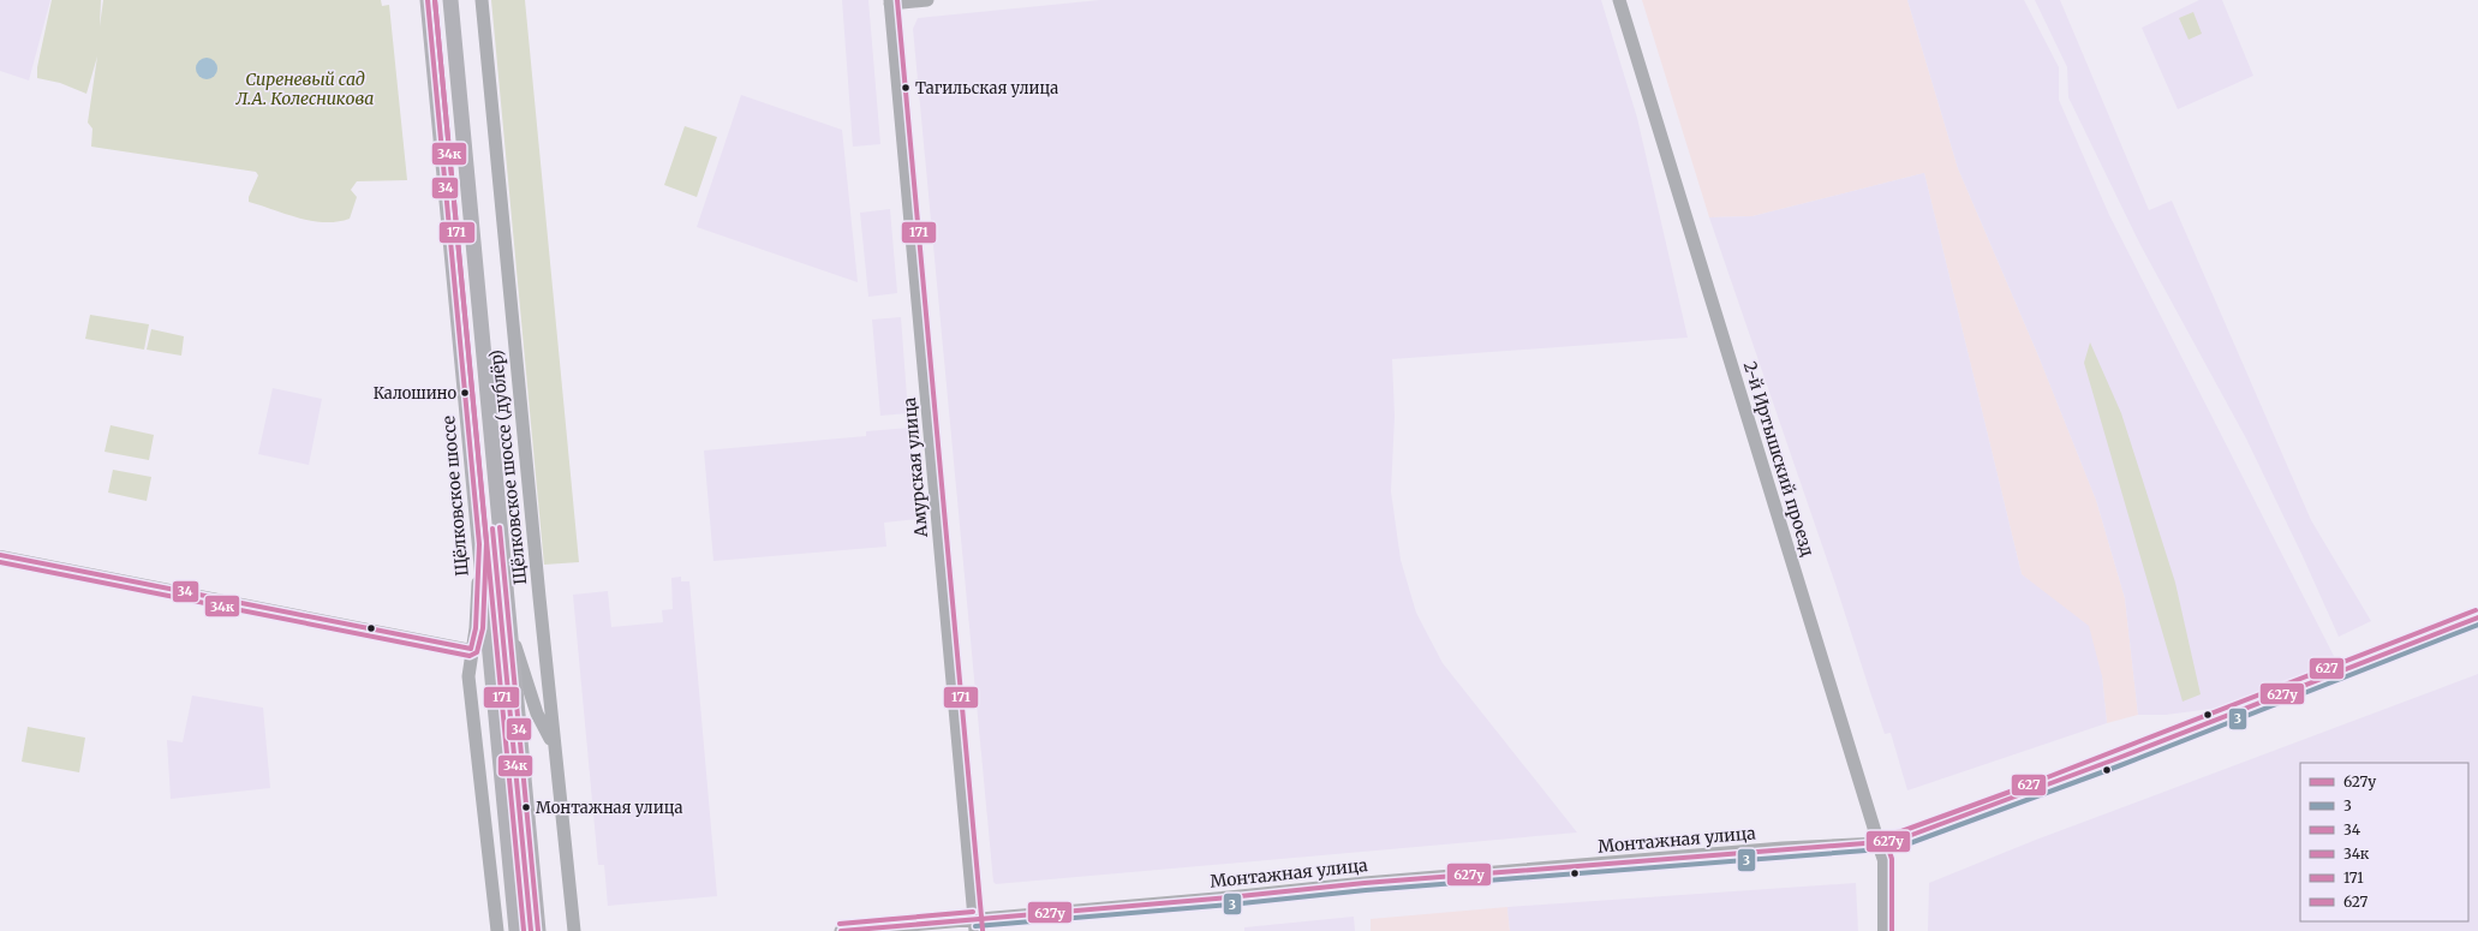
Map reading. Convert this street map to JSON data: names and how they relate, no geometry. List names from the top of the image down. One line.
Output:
{"streets":{"main road":["2-й Иртышский проезд","Щёлковское шоссе","Монтажная улица"],"street":["Щёлковское шоссе (дублёр)","Амурская улица"]},"crossings":[["2-й Иртышский проезд","Монтажная улица"],["Амурская улица","Монтажная улица"]],"parks":["Сиреневый сад Л.А. Колесникова"],"places":["Тагильская улица","Калошино","Монтажная улица"],"lines":["transit line 34","transit line 34к","transit line 171","transit line 627","transit line 627у","transit line 3"],"legend":["627у","3","34","34к","171","627"]}
